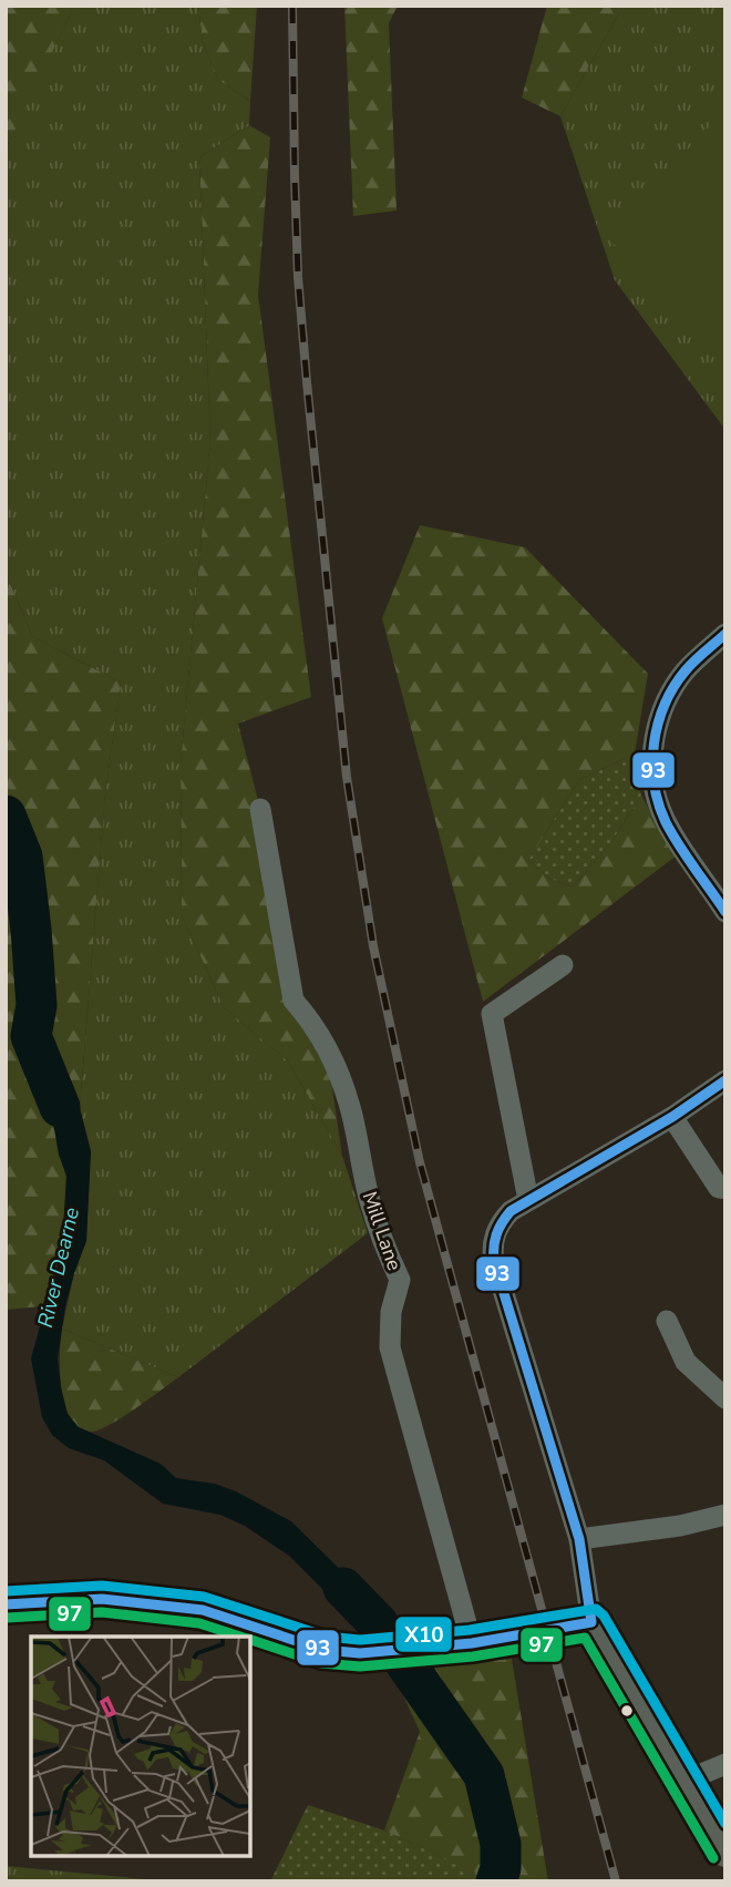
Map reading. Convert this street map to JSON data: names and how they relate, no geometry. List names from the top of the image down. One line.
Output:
{"streets":{"street":["Mill Lane"]},"water":["River Dearne"],"lines":["transit line 93","transit line X10","transit line 97"]}
